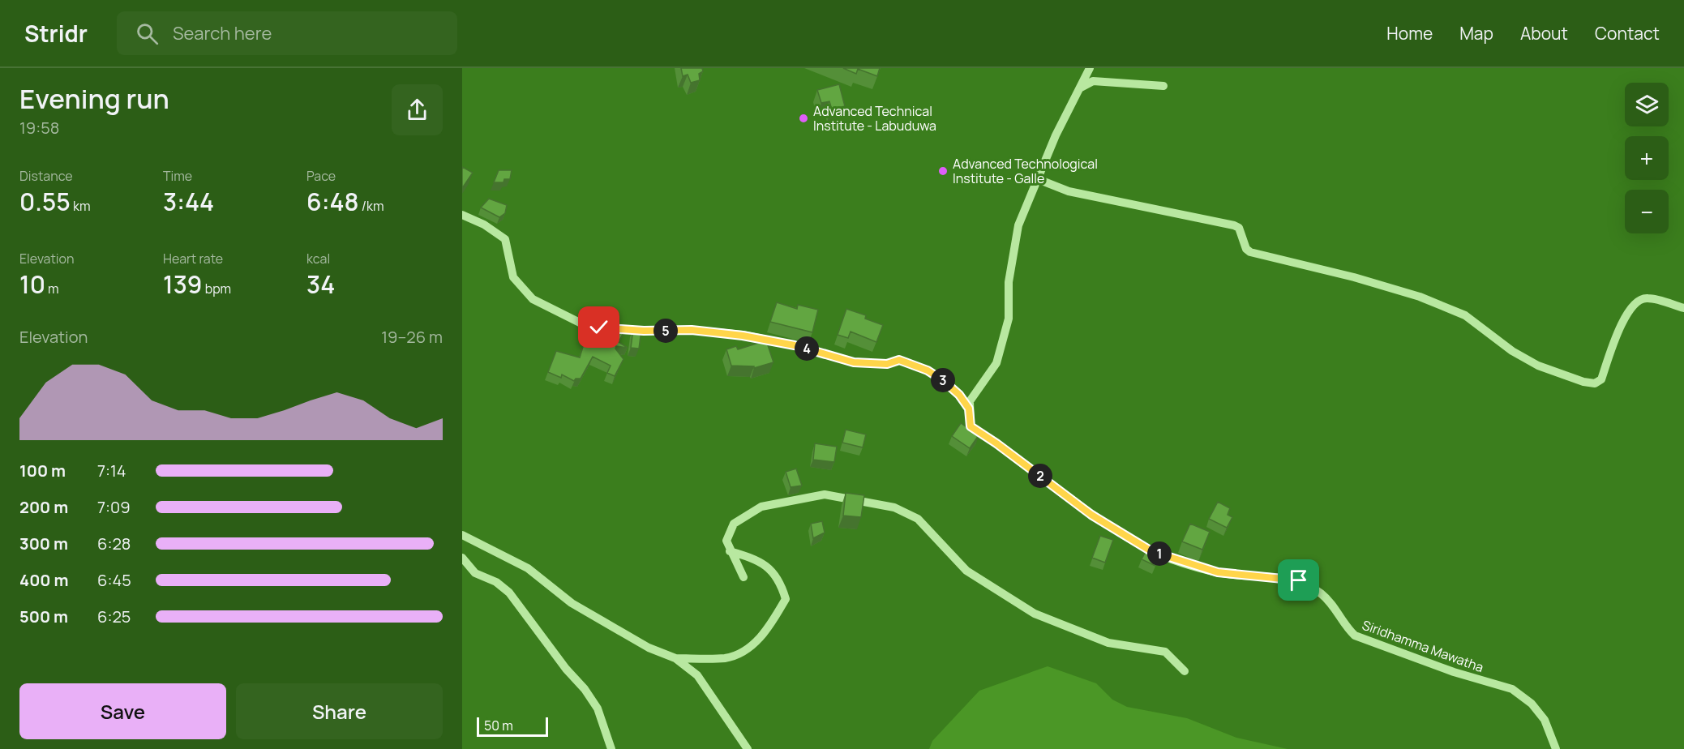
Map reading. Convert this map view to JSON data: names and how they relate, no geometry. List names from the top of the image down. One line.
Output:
{"streets":{"street":["Siridhamma Mawatha"]},"places":["Advanced Technical Institute - Labuduwa","Advanced Technological Institute - Galle"],"scale_bar":"50 m","page":{"header":"Stridr","search":"Search here","nav":["Home","Map","About","Contact"],"heading":["Evening run","19:58"],"map_buttons":["+","−"],"stats":[["Distance","0.55 km"],["Time","3:44"],["Pace","6:48 /km"],["Elevation","10 m"],["Heart rate","139 bpm"],["kcal","34"]],"chart":["Elevation","19–26 m"],"pins":["5","4","3","2","1"],"list":[{"name":"100 m","note":"7:14"},{"name":"200 m","note":"7:09"},{"name":"300 m","note":"6:28"},{"name":"400 m","note":"6:45"},{"name":"500 m","note":"6:25"}],"buttons":["Save","Share"],"scale":"50 m"}}
